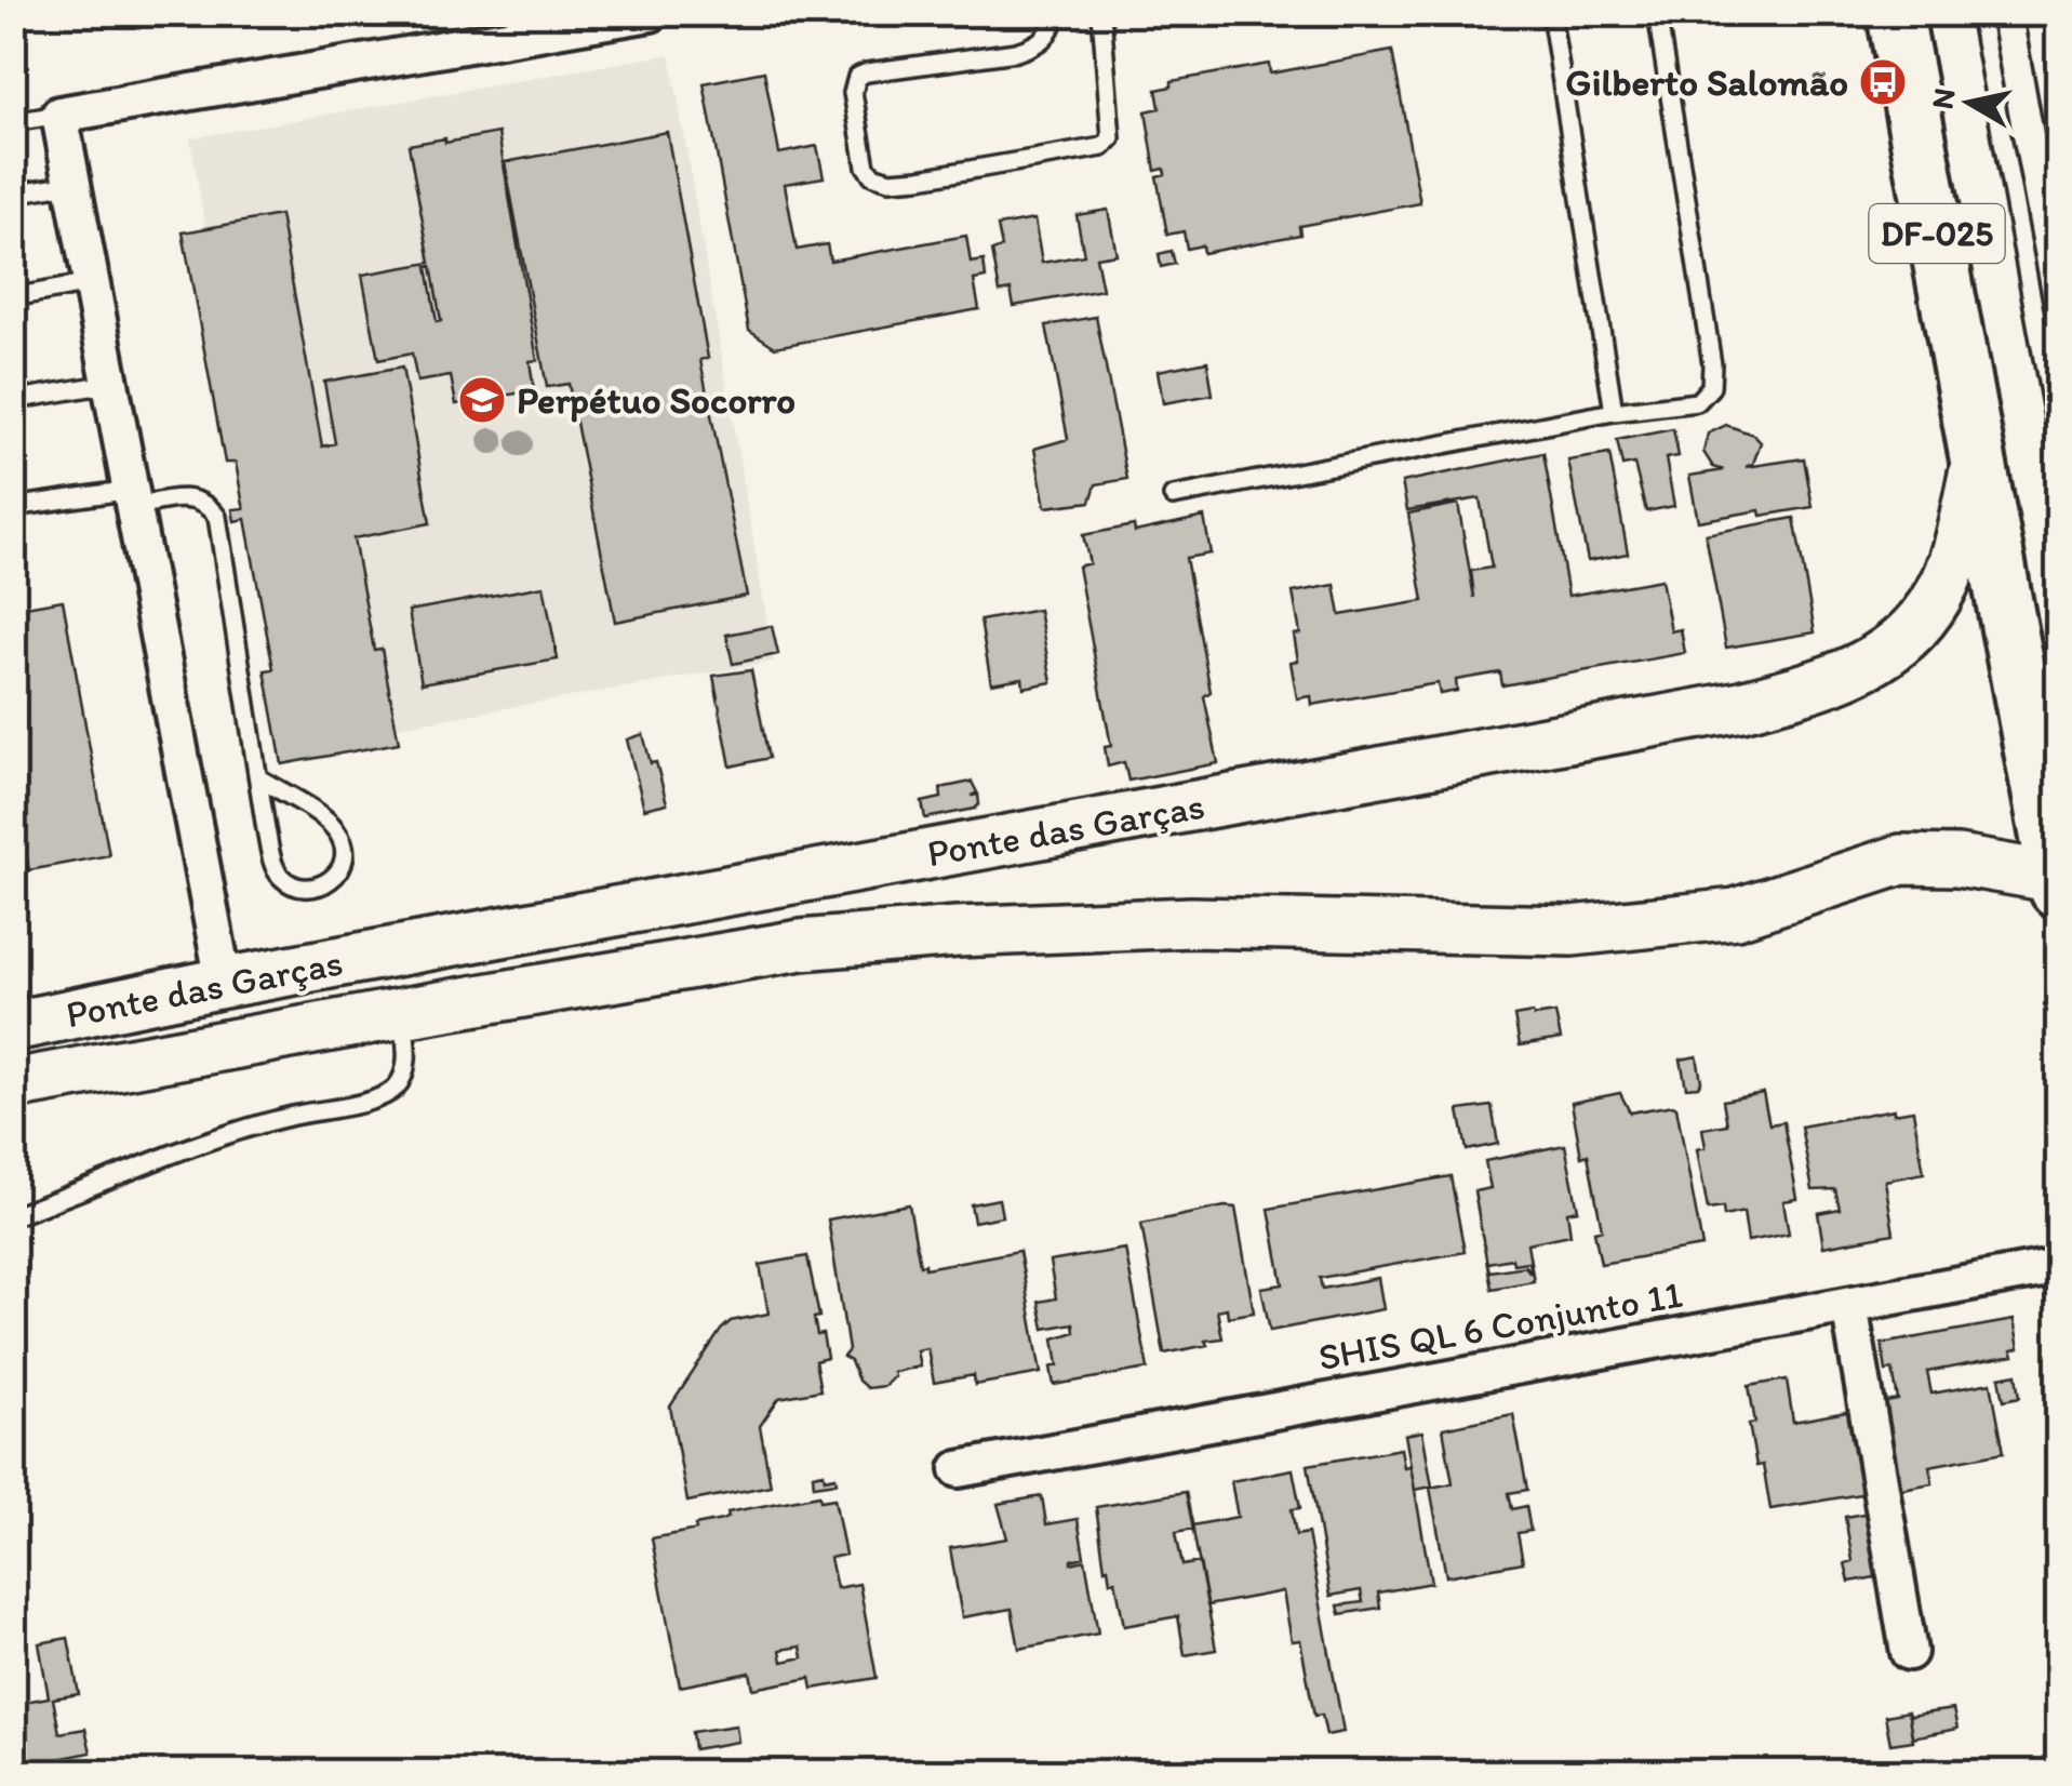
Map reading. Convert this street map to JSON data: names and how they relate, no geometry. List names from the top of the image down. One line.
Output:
{"streets":{"main road":["DF-025","Ponte das Garças"],"street":["SHIS QL 6 Conjunto 11"]},"crossings":[["DF-025","Ponte das Garças"]],"places":{"bus stop":["Gilberto Salomão"],"school or university":["Perpétuo Socorro"]},"north":"left"}
